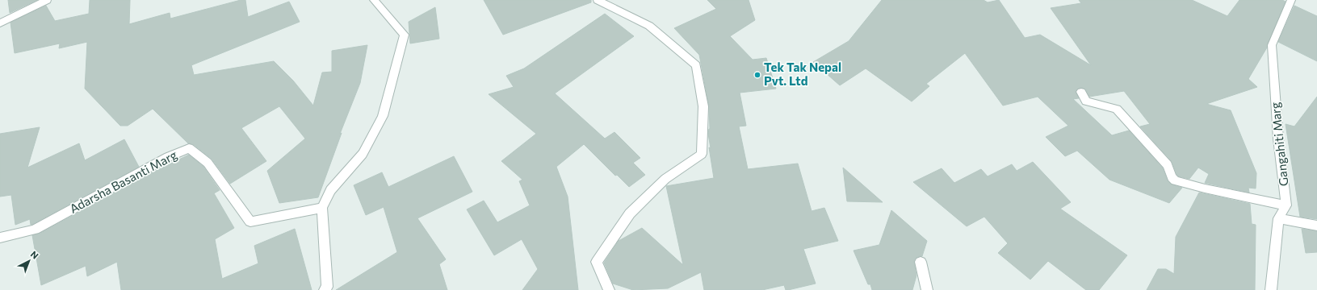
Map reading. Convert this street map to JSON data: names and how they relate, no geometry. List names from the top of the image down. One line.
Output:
{"streets":{"street":["Gangahiti Marg","Adarsha Basanti Marg"]},"places":["Tek Tak Nepal Pvt. Ltd"],"north":"top right"}
